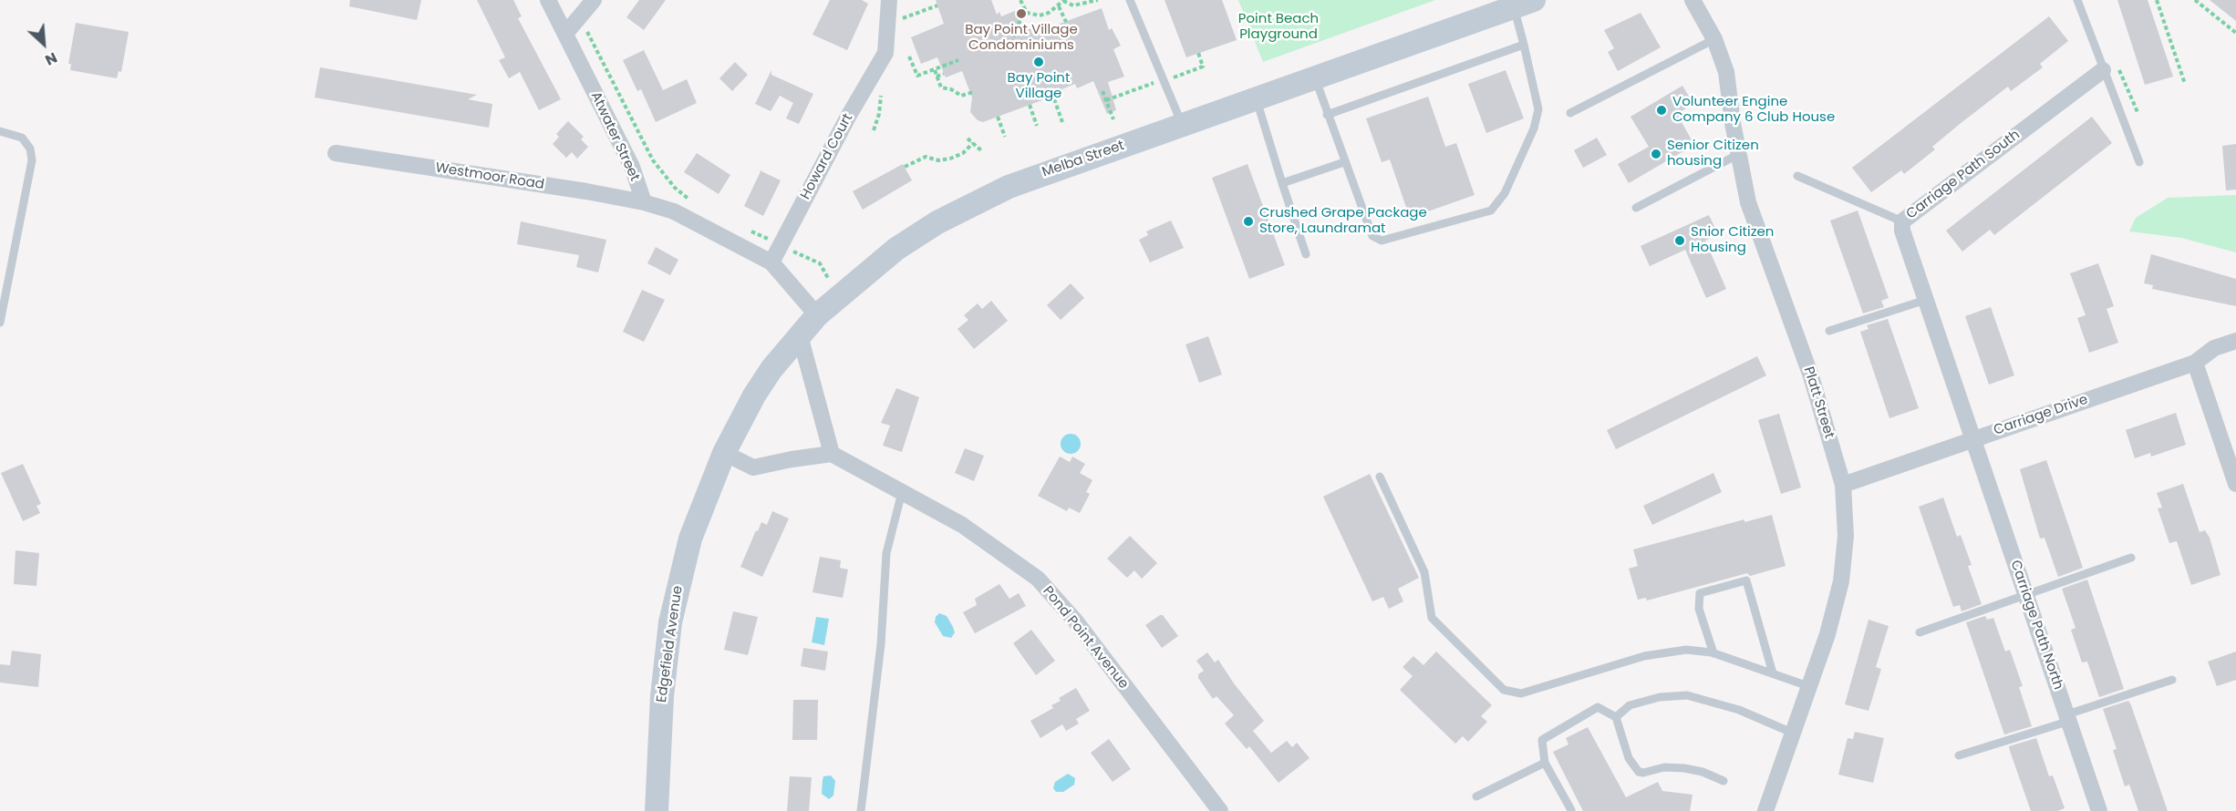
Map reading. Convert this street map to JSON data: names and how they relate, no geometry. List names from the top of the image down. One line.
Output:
{"streets":{"main road":["Melba Street","Edgefield Avenue"],"street":["Atwater Street","Howard Court","Carriage Path South","Westmoor Road","Platt Street","Carriage Drive","Carriage Path North","Pond Point Avenue"]},"crossings":[["Atwater Street","Westmoor Road"],["Melba Street","Edgefield Avenue"],["Carriage Path South","Carriage Drive"],["Carriage Path South","Carriage Path North"],["Platt Street","Carriage Drive"],["Carriage Drive","Carriage Path North"]],"parks":["Point Beach Playground"],"places":["Bay Point Village Condominiums","Bay Point Village","Volunteer Engine Company 6 Club House","Senior Citizen housing","Crushed Grape Package Store, Laundramat","Snior Citizen Housing"],"north":"bottom right"}
